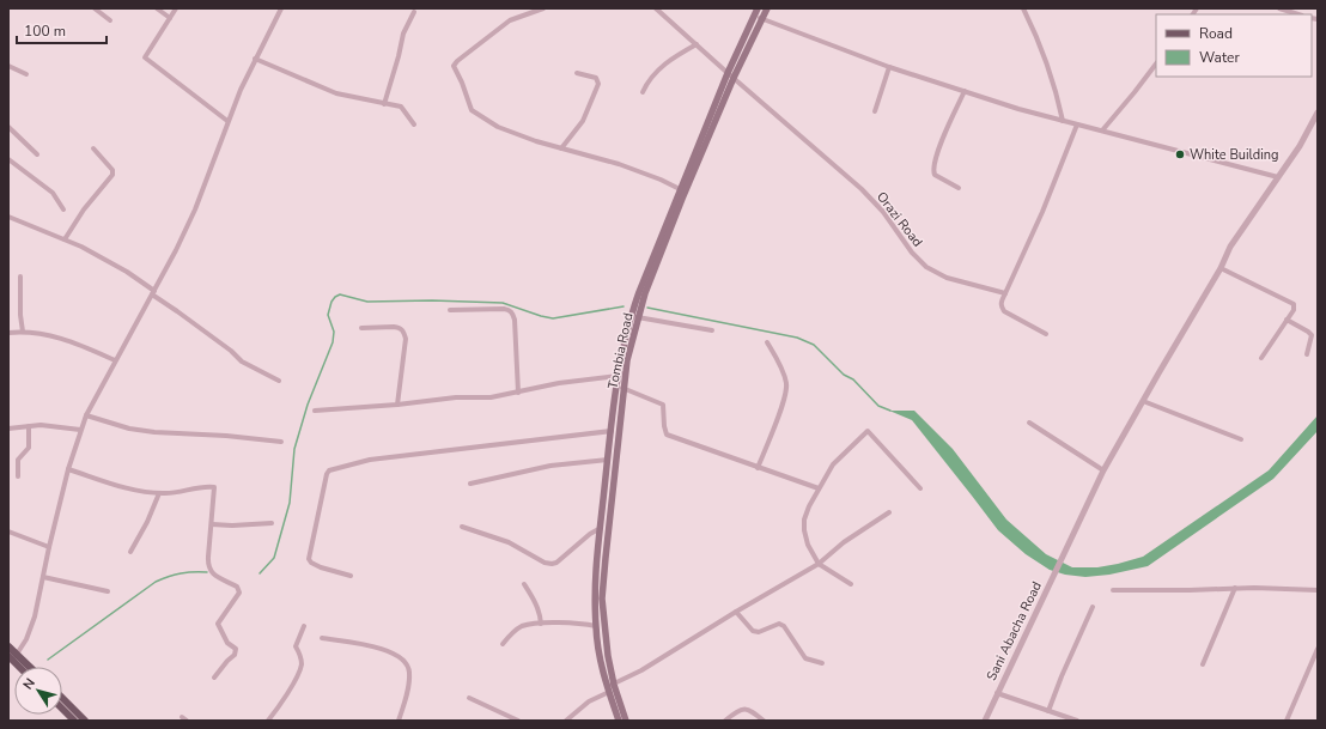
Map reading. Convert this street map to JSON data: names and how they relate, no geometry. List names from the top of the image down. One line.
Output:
{"streets":{"main road":["Tombia Road"],"street":["Orazi Road","Sani Abacha Road"]},"crossings":[["Orazi Road","Tombia Road"]],"places":["White Building"],"legend":["Road","Water"],"scale_bar":"100 m","north":"top left"}
